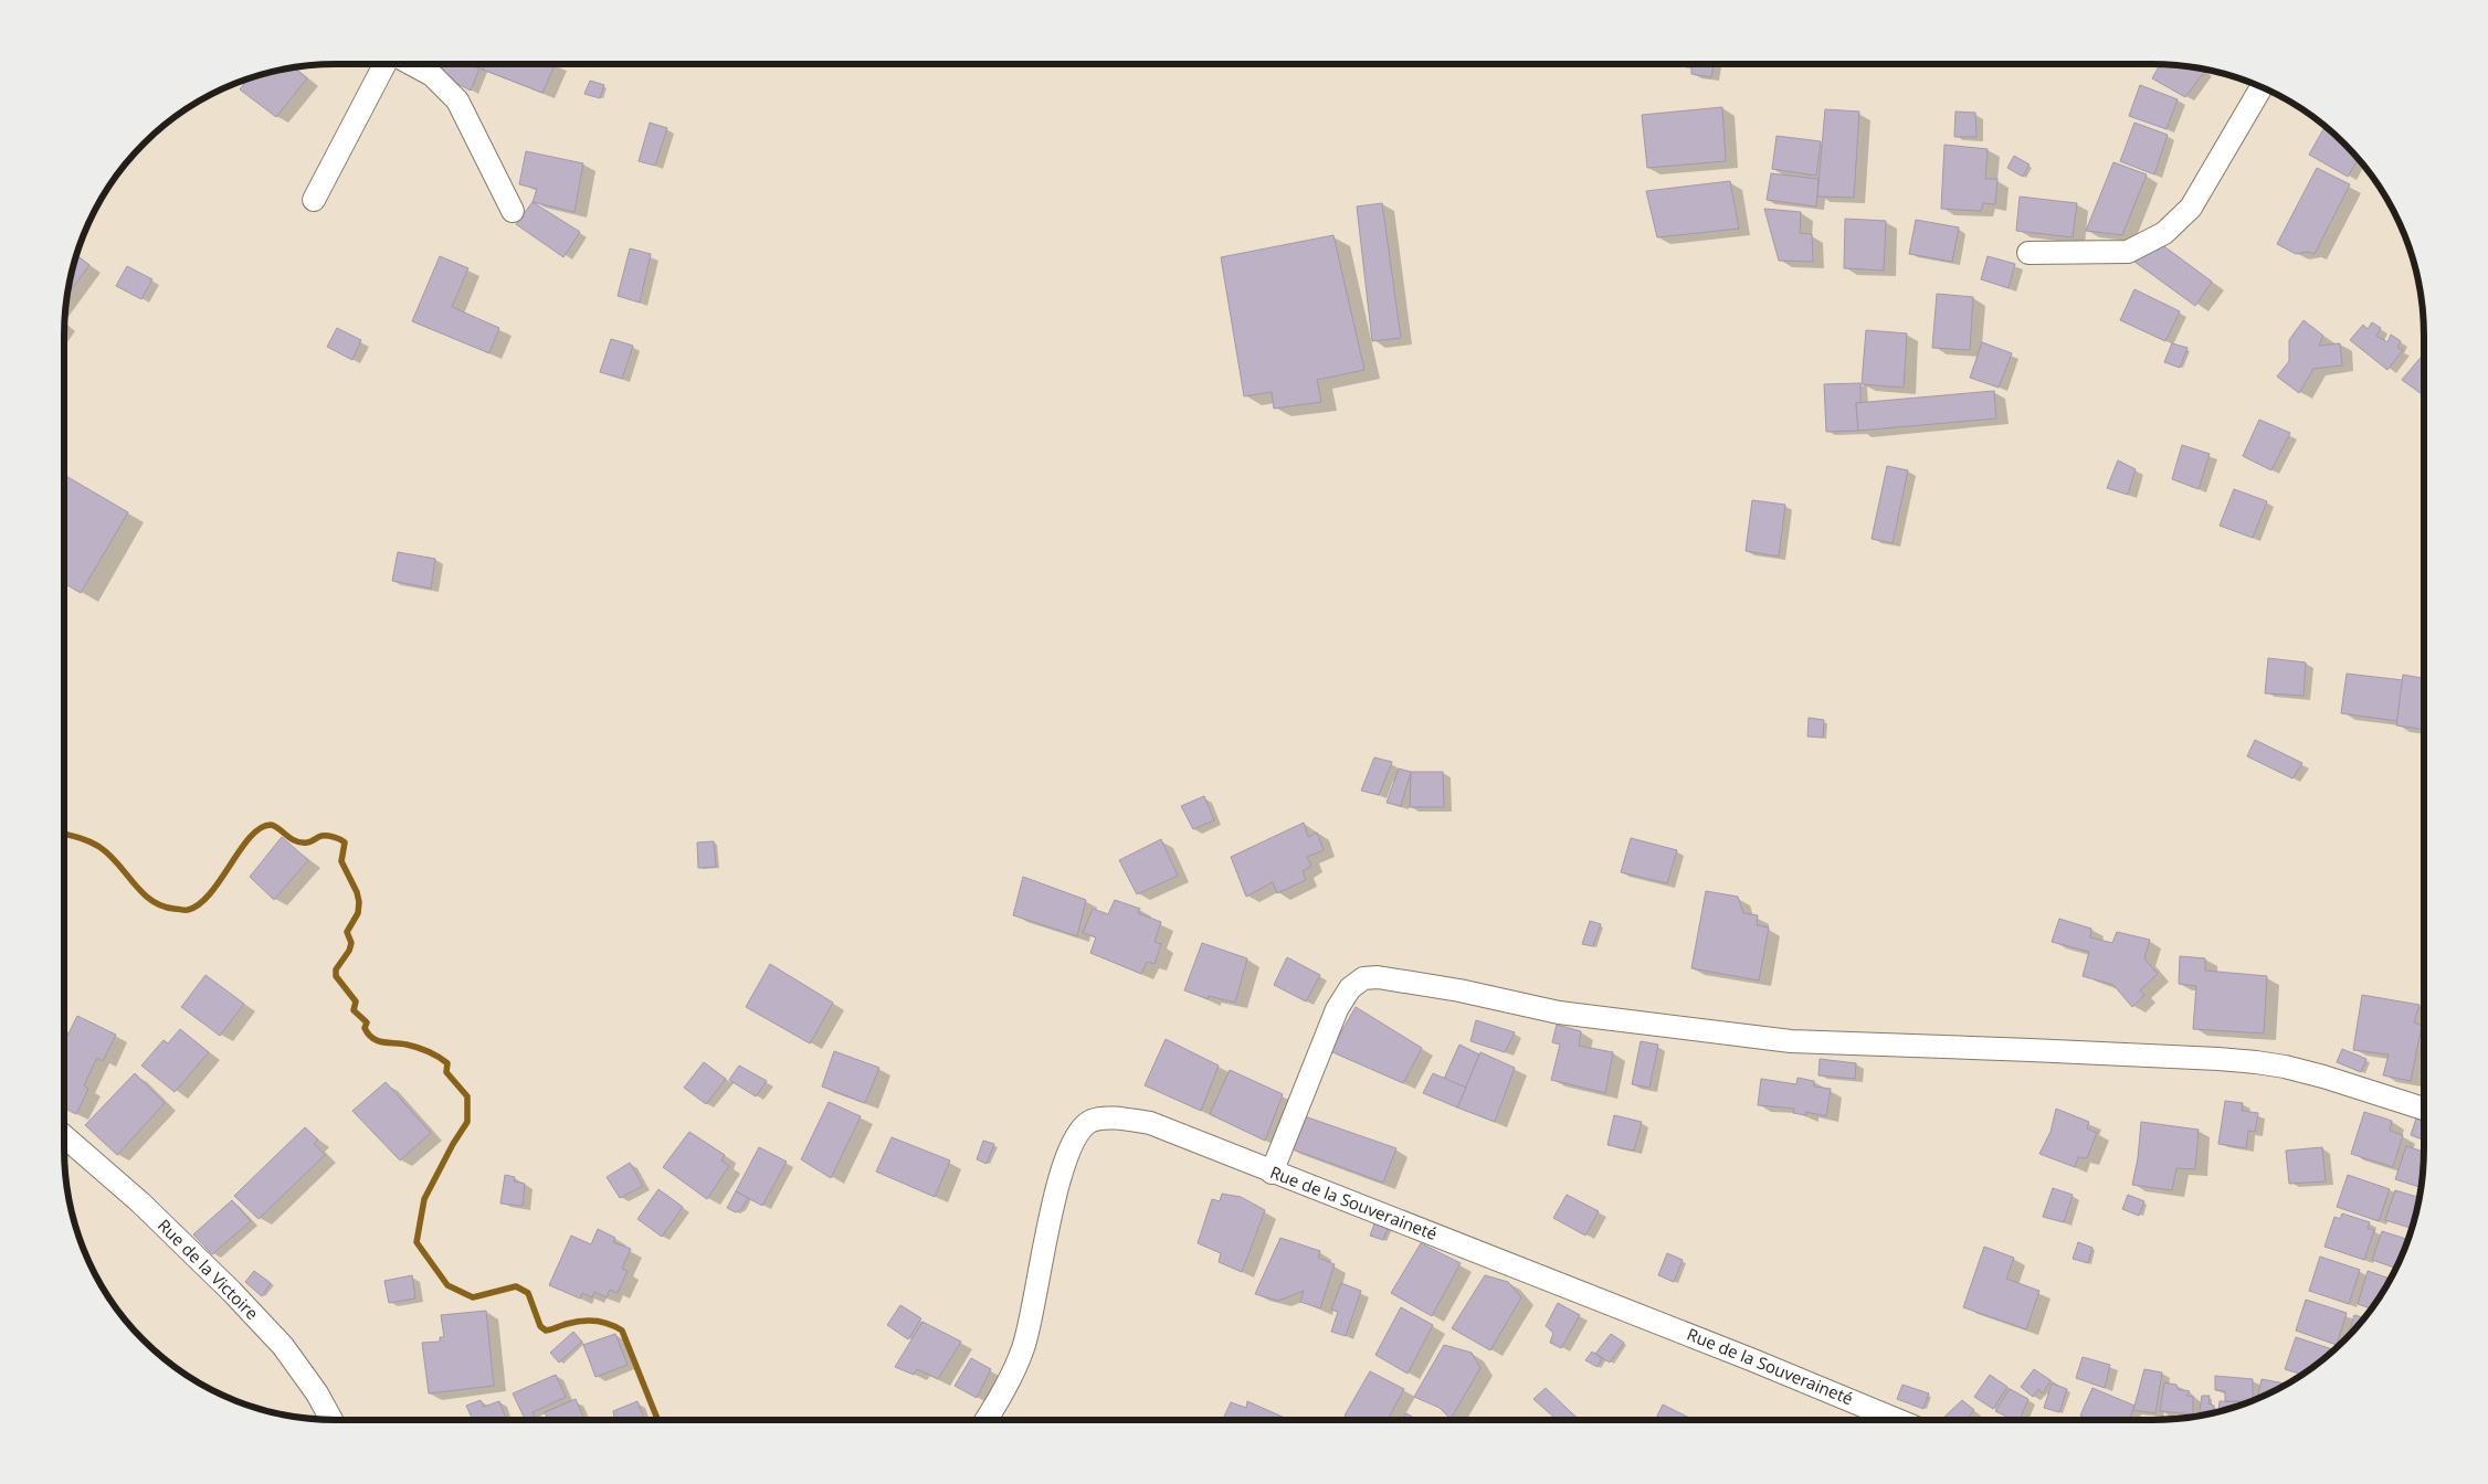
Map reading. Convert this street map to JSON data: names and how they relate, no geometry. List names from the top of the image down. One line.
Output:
{"streets":{"street":["Rue de la Souveraineté","Rue de la Victoire"]}}
